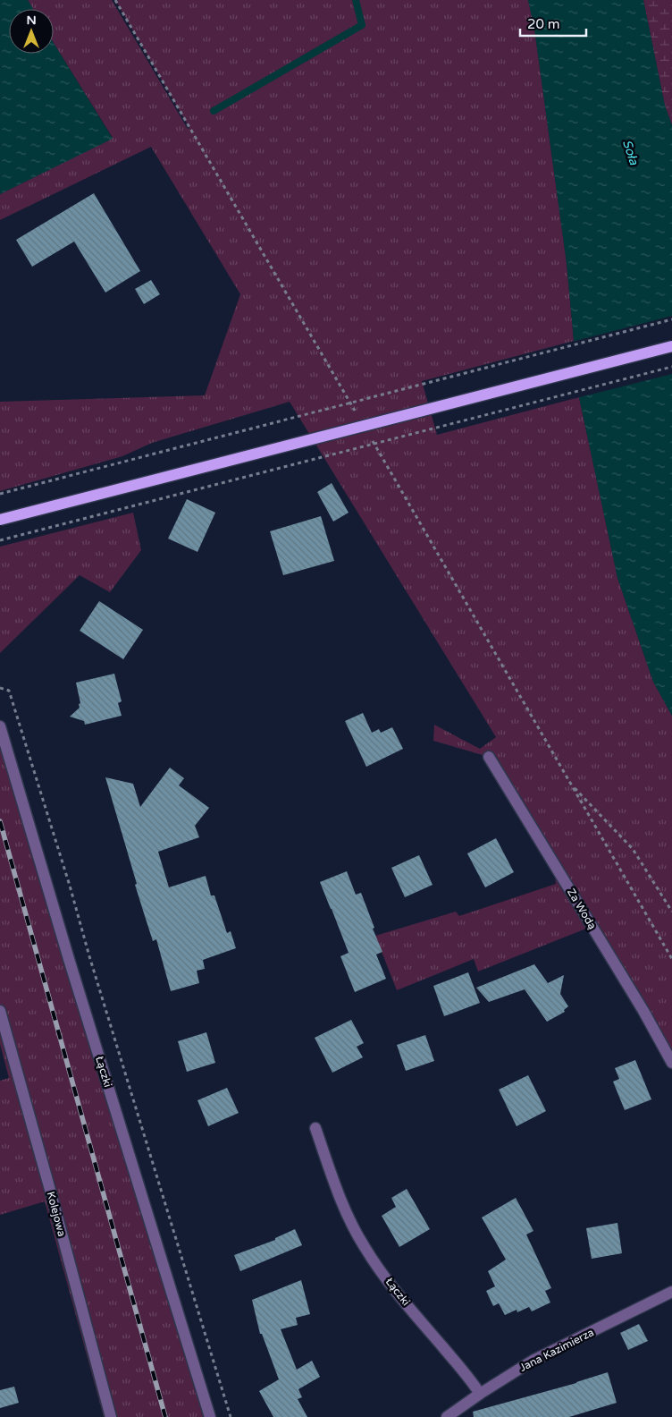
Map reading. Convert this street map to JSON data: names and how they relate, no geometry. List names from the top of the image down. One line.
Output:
{"streets":{"street":["Za Wodą","Łączki","Kolejowa","Jana Kazimierza"]},"crossings":[["Łączki","Jana Kazimierza"]],"water":["Soła"],"scale_bar":"20 m","north":"top"}
